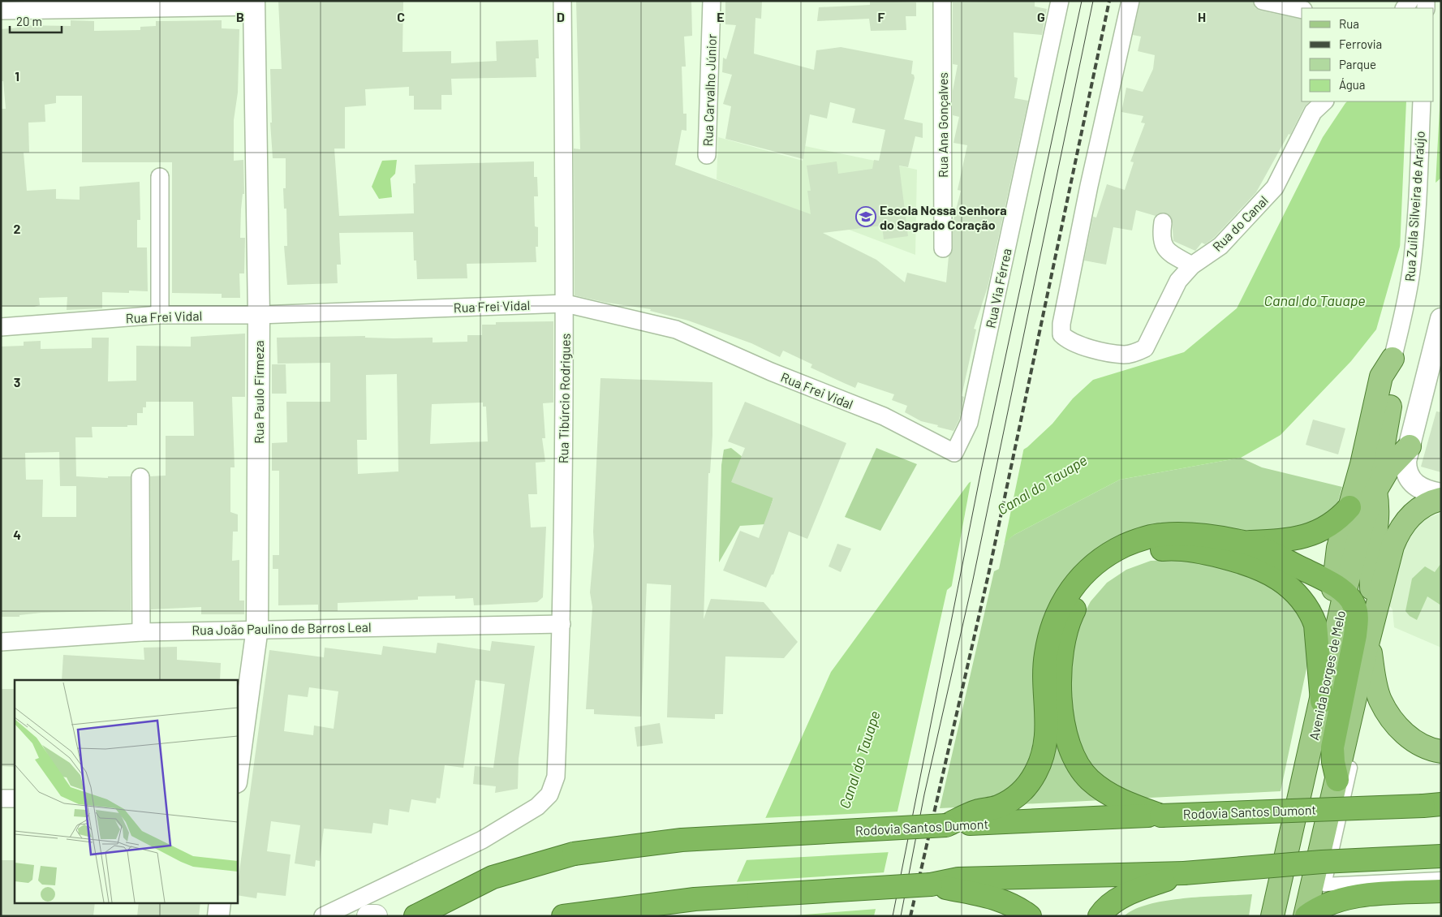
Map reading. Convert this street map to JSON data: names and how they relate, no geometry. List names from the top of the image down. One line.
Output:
{"streets":{"highway":["Rodovia Santos Dumont"],"main road":["Avenida Borges de Melo"],"street":["Rua Carvalho Júnior","Rua Ana Gonçalves","Rua Zuila Silveira de Araújo","Rua do Canal","Rua Via Férrea","Rua Frei Vidal","Rua Paulo Firmeza","Rua Tibúrcio Rodrigues","Rua João Paulino de Barros Leal"]},"crossings":[["Rua Via Férrea","Rua Frei Vidal"],["Rua Frei Vidal","Rua Paulo Firmeza"],["Rua Frei Vidal","Rua Tibúrcio Rodrigues"],["Rua Paulo Firmeza","Rua João Paulino de Barros Leal"],["Rua Tibúrcio Rodrigues","Rua João Paulino de Barros Leal"]],"water":["Canal do Tauape"],"places":{"school or university":["Escola Nossa Senhora do Sagrado Coração"]},"legend":["Rua","Ferrovia","Parque","Água"],"scale_bar":"20 m","grid":{"columns":["B","C","D","E","F","G","H"],"rows":["1","2","3","4"]}}
